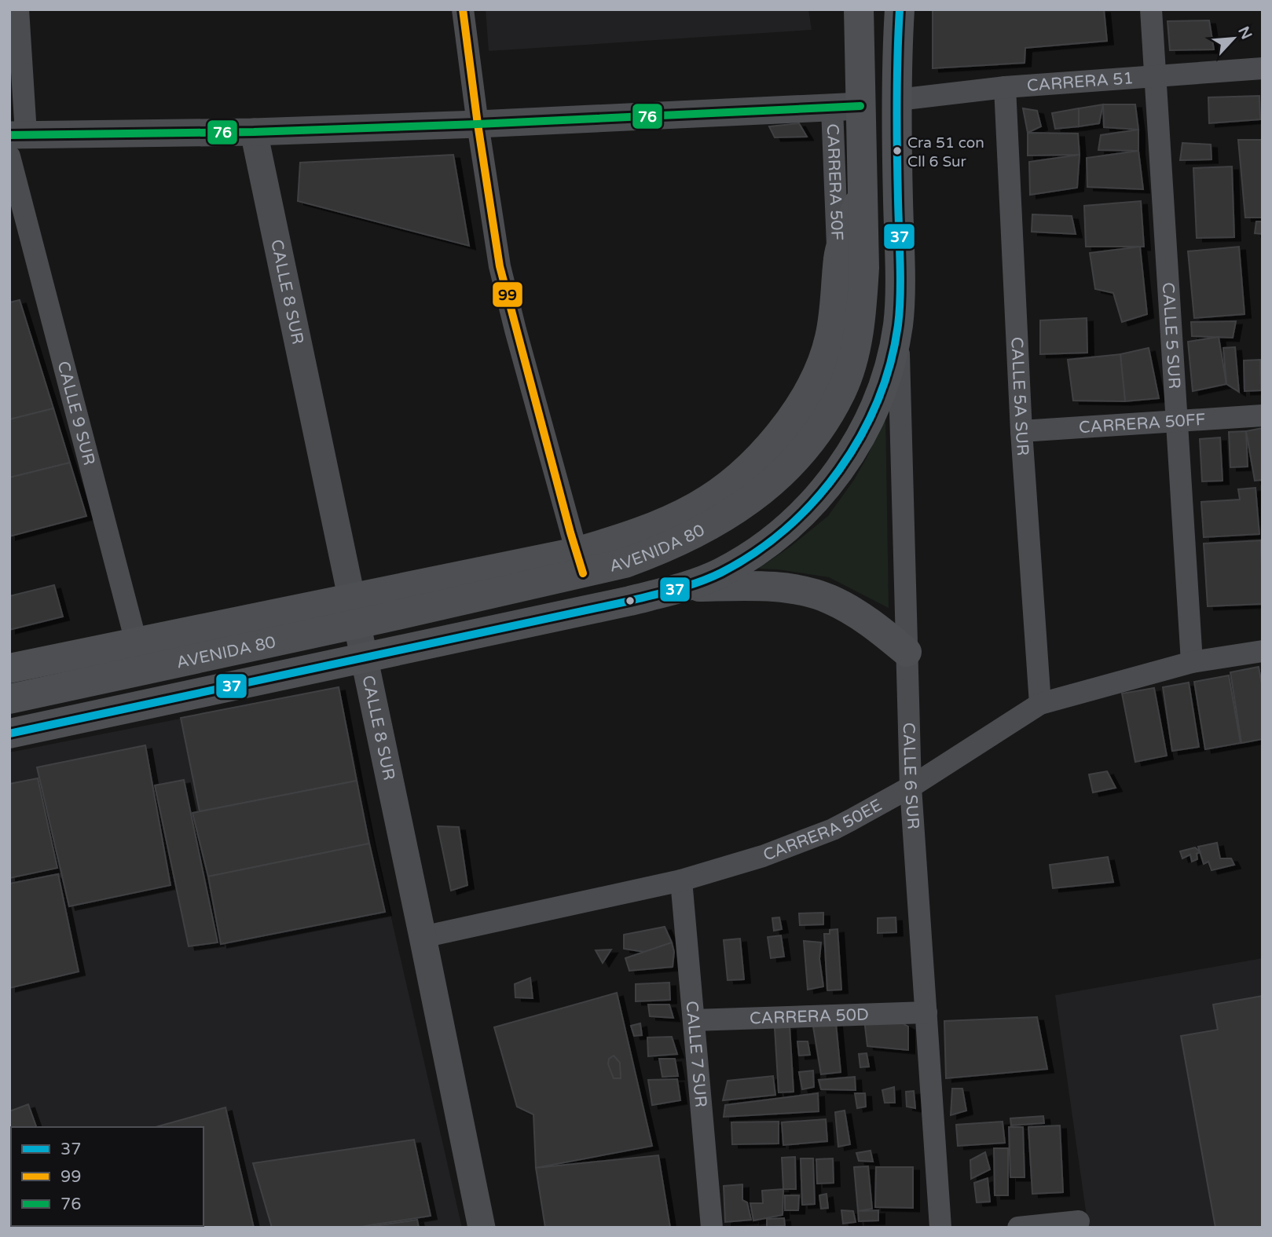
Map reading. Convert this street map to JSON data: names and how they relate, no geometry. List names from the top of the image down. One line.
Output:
{"streets":{"main road":["AVENIDA 80"],"street":["CARRERA 51","CARRERA 50F","CALLE 8 SUR","CALLE 5 SUR","CALLE 5A SUR","CALLE 9 SUR","CARRERA 50FF","CALLE 6 SUR","CARRERA 50EE","CARRERA 50D","CALLE 7 SUR"]},"crossings":[["CARRERA 51","CALLE 5 SUR"],["CARRERA 51","CALLE 5A SUR"],["CARRERA 50F","AVENIDA 80"],["CALLE 8 SUR","AVENIDA 80"],["CALLE 8 SUR","CARRERA 50EE"],["CALLE 5 SUR","CARRERA 50FF"],["CALLE 5 SUR","CARRERA 50EE"],["CALLE 5A SUR","CARRERA 50FF"],["CALLE 5A SUR","CARRERA 50EE"],["CALLE 9 SUR","AVENIDA 80"],["CALLE 6 SUR","CARRERA 50EE"],["CALLE 6 SUR","CARRERA 50D"],["CARRERA 50EE","CALLE 7 SUR"],["CARRERA 50D","CALLE 7 SUR"]],"places":["Cra 51 con Cll 6 Sur"],"lines":["transit line 37","transit line 99","transit line 76"],"legend":["37","99","76"],"north":"top right"}
